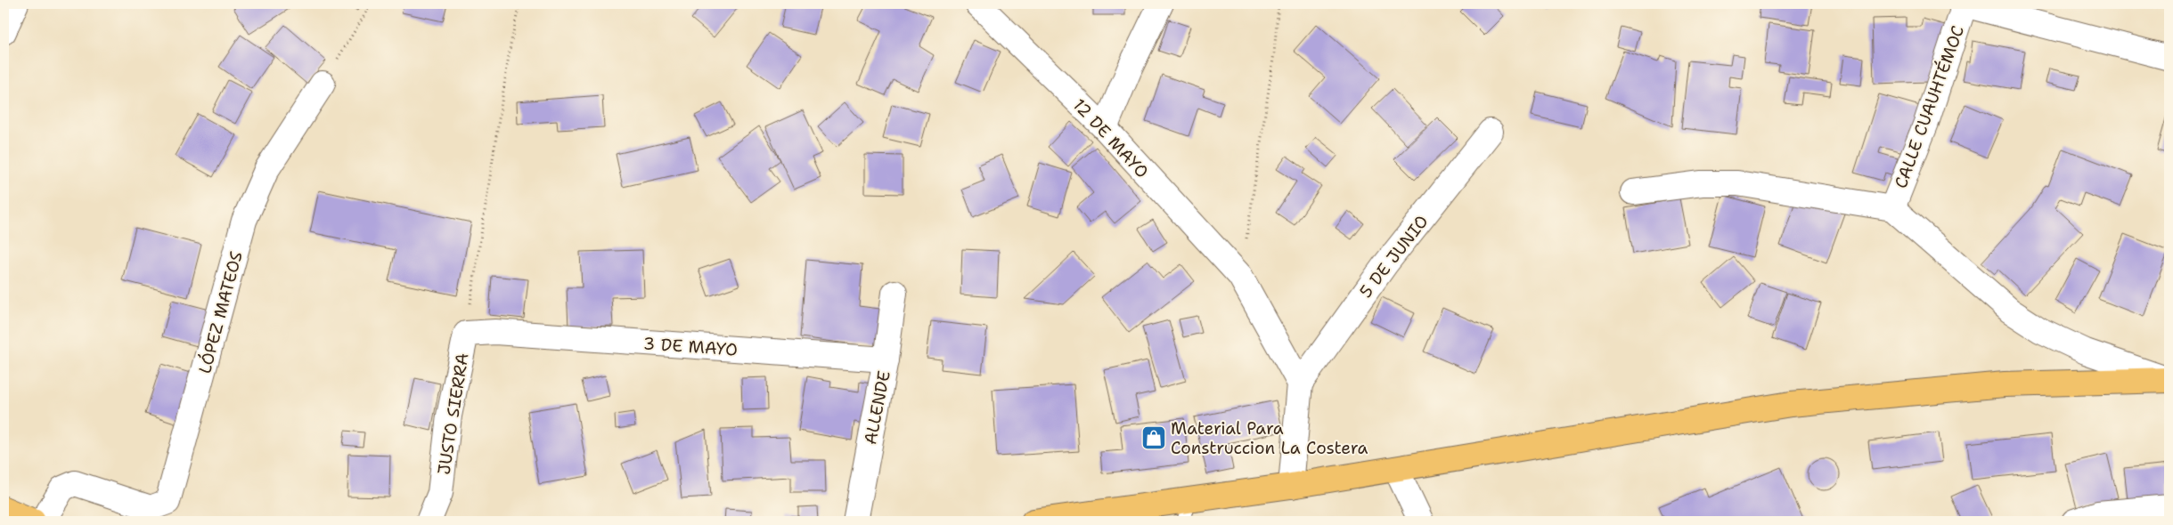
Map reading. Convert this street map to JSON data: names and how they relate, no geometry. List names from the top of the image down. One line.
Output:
{"streets":{"street":["CALLE CUAUHTÉMOC","12 DE MAYO","5 DE JUNIO","LÓPEZ MATEOS","3 DE MAYO","ALLENDE","JUSTO SIERRA"]},"crossings":[["12 DE MAYO","5 DE JUNIO"],["3 DE MAYO","ALLENDE"],["3 DE MAYO","JUSTO SIERRA"]],"places":{"shop":["Material Para Construccion La Costera"]}}
